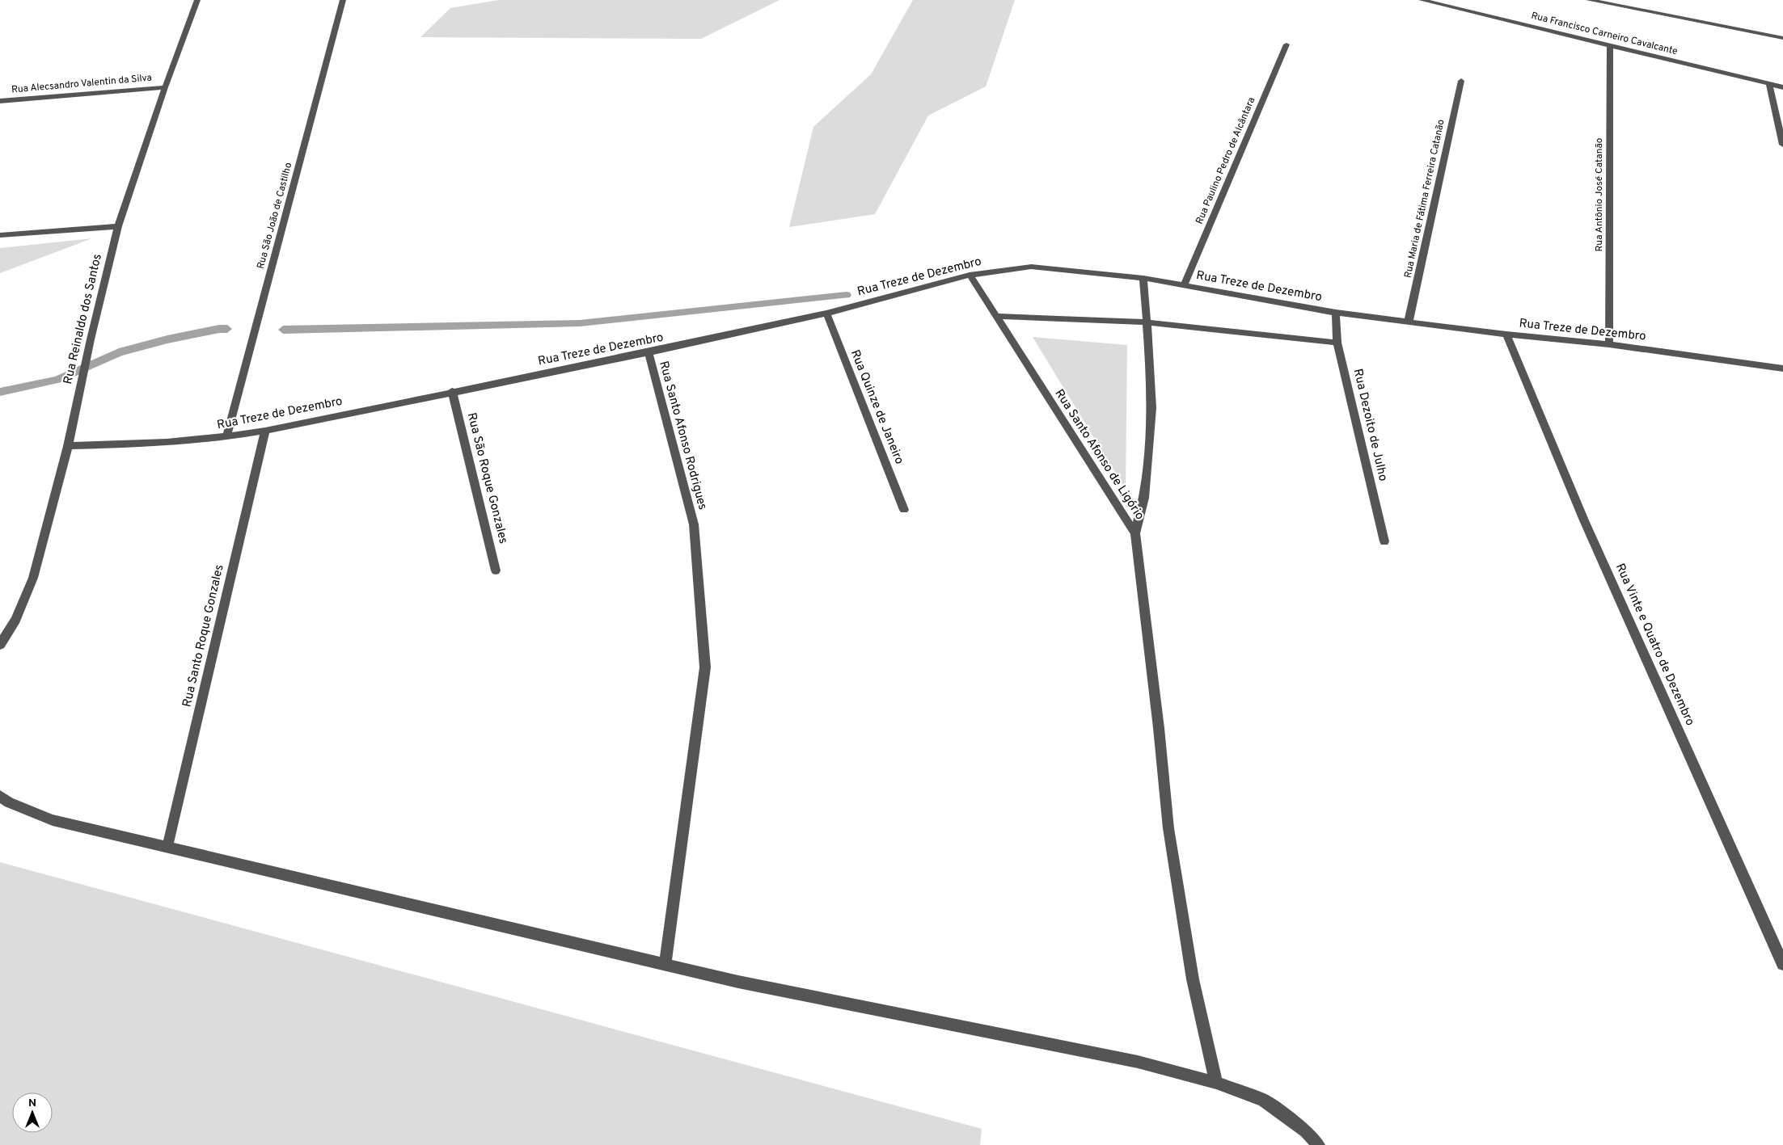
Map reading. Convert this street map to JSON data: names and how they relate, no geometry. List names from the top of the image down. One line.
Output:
{"streets":{"street":["Rua Francisco Carneiro Cavalcante","Rua Alecsandro Valentin da Silva","Rua Paulino Pedro de Alcântara","Rua Antônio José Catanão","Rua Maria de Fátima Ferreira Catanão","Rua São João de Castilho","Rua Treze de Dezembro","Rua Reinaldo dos Santos","Rua Quinze de Janeiro","Rua Dezoito de Julho","Rua Santo Afonso Rodrigues","Rua Santo Afonso de Ligório","Rua São Roque Gonzales","Rua Santo Roque Gonzales","Rua Vinte e Quatro de Dezembro"]},"crossings":[["Rua Francisco Carneiro Cavalcante","Rua Antônio José Catanão"],["Rua Alecsandro Valentin da Silva","Rua Reinaldo dos Santos"],["Rua Paulino Pedro de Alcântara","Rua Treze de Dezembro"],["Rua Antônio José Catanão","Rua Treze de Dezembro"],["Rua Maria de Fátima Ferreira Catanão","Rua Treze de Dezembro"],["Rua São João de Castilho","Rua Treze de Dezembro"],["Rua Treze de Dezembro","Rua Reinaldo dos Santos"],["Rua Treze de Dezembro","Rua Quinze de Janeiro"],["Rua Treze de Dezembro","Rua Dezoito de Julho"],["Rua Treze de Dezembro","Rua Santo Afonso Rodrigues"],["Rua Treze de Dezembro","Rua Santo Afonso de Ligório"],["Rua Treze de Dezembro","Rua São Roque Gonzales"],["Rua Treze de Dezembro","Rua Santo Roque Gonzales"],["Rua Treze de Dezembro","Rua Vinte e Quatro de Dezembro"]],"north":"top"}
